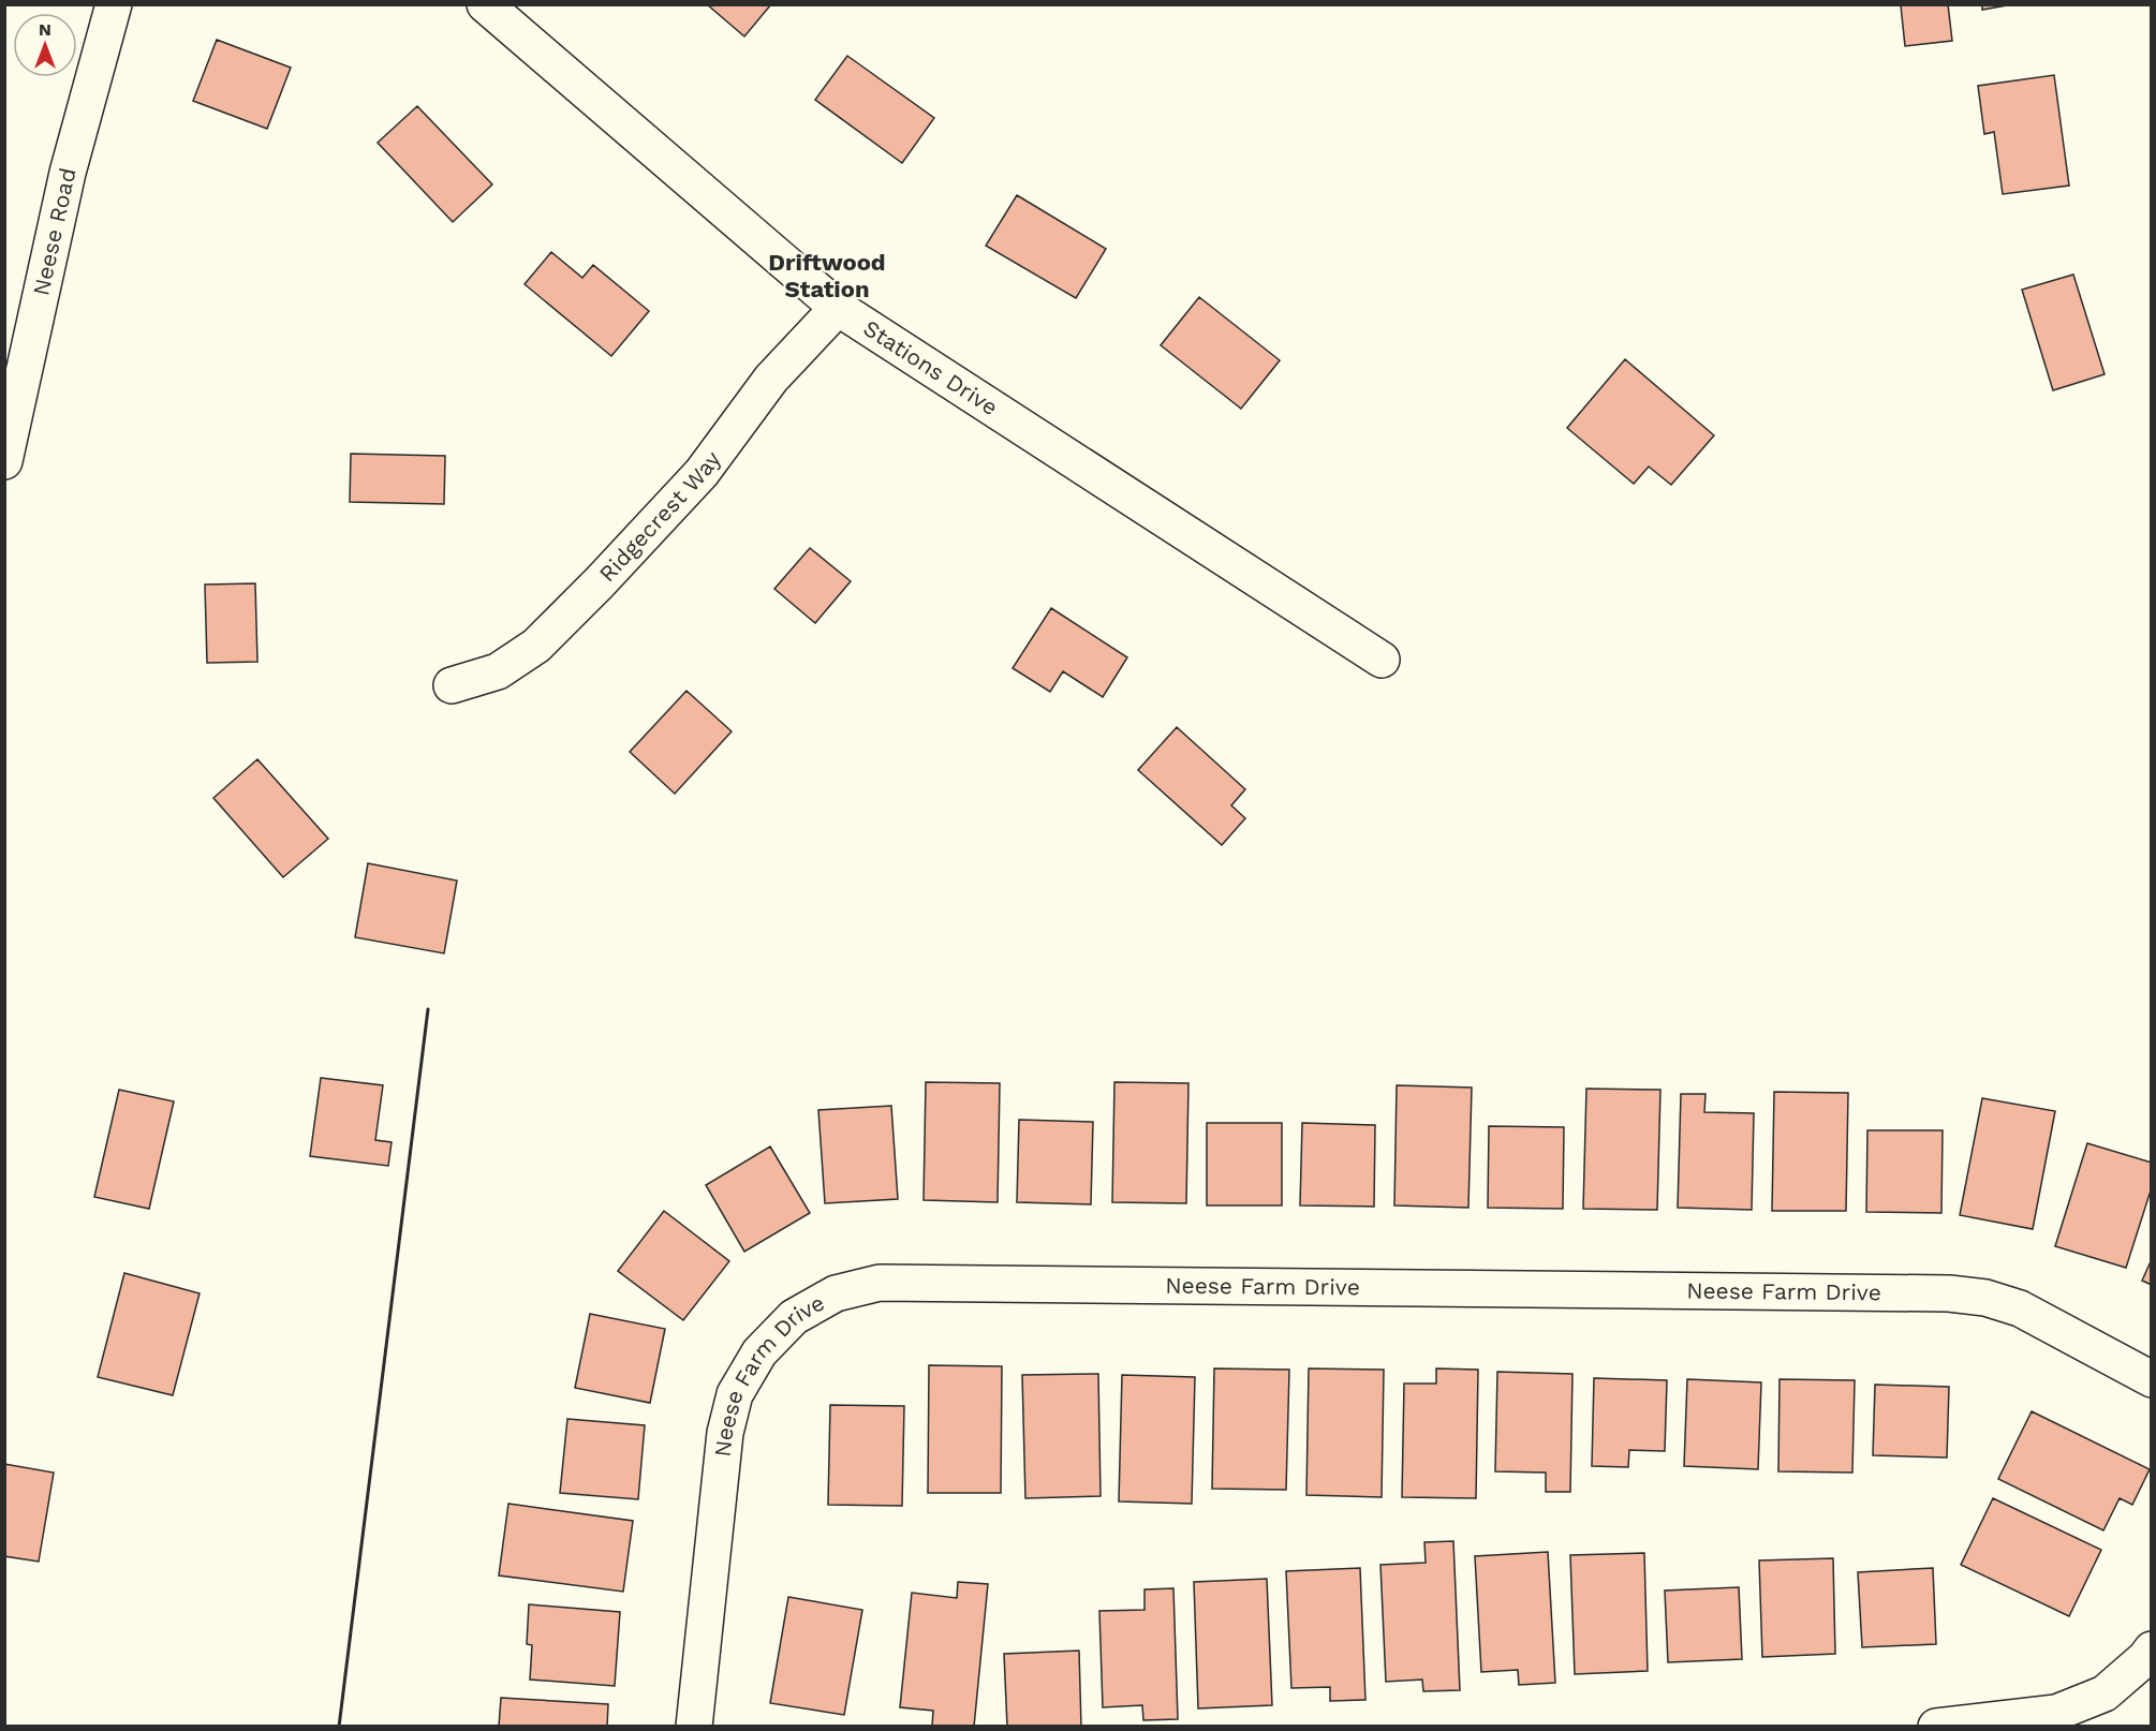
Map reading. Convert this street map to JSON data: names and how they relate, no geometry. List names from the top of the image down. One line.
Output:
{"streets":{"street":["Neese Road","Stations Drive","Ridgecrest Way","Neese Farm Drive"]},"crossings":[["Stations Drive","Ridgecrest Way"]],"districts":["Driftwood Station"],"north":"top"}
